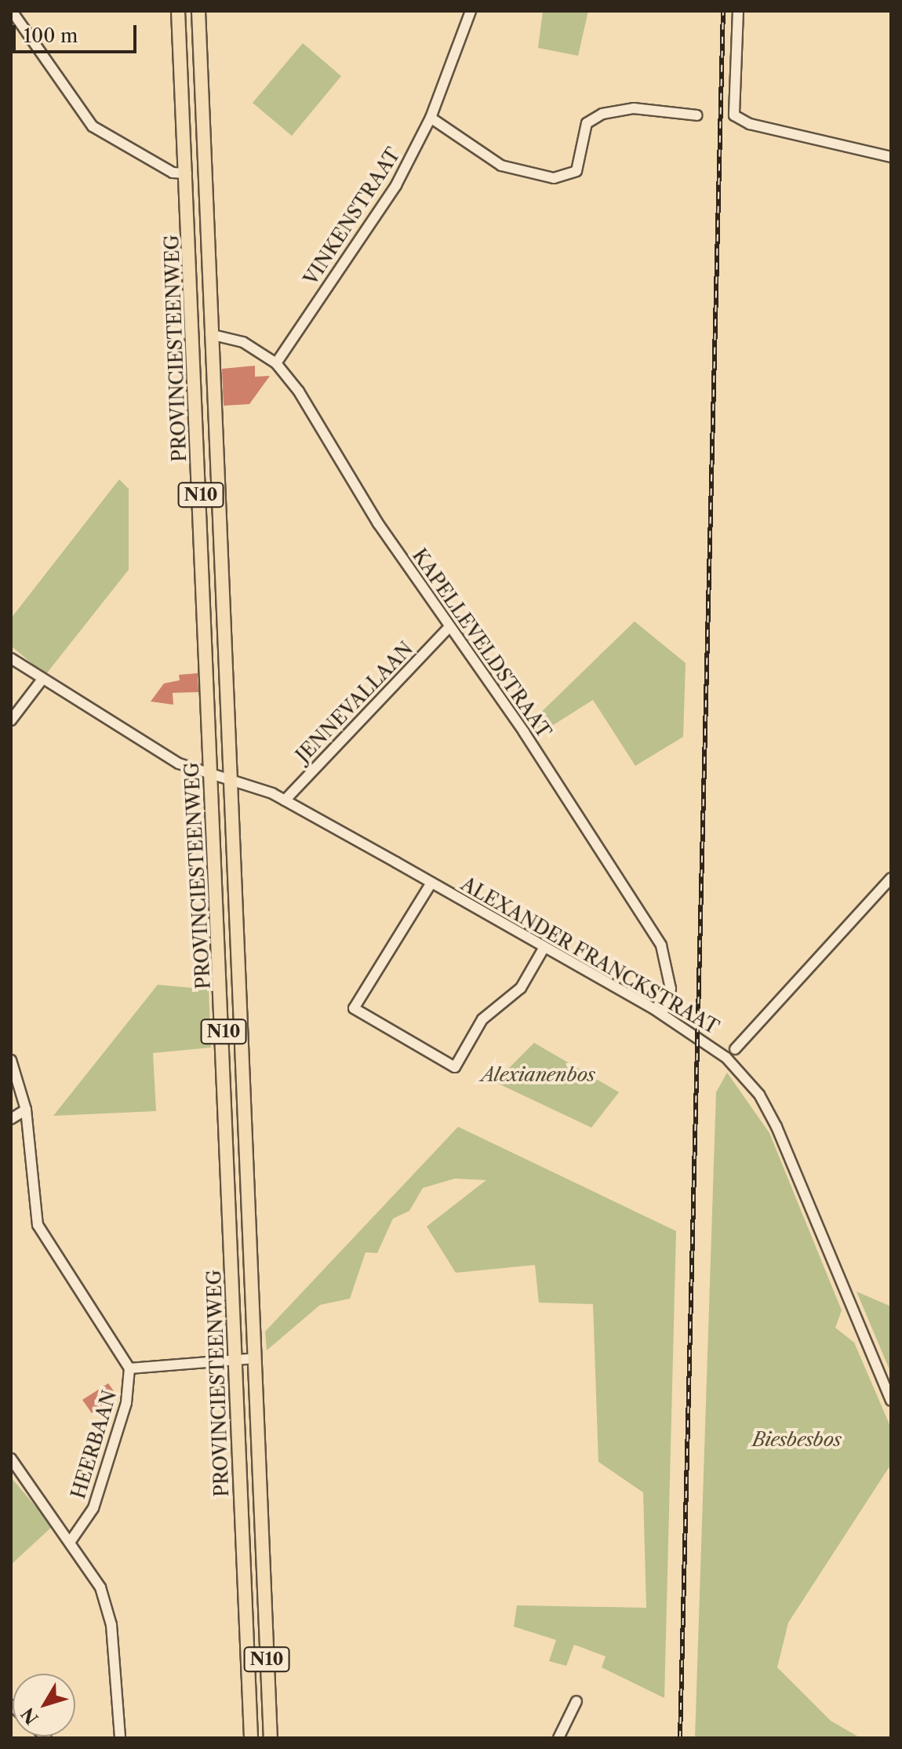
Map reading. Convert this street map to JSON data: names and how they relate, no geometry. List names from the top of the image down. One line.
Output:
{"streets":{"main road":["PROVINCIESTEENWEG","N10"],"street":["VINKENSTRAAT","KAPELLEVELDSTRAAT","JENNEVALLAAN","ALEXANDER FRANCKSTRAAT","HEERBAAN"]},"crossings":[["VINKENSTRAAT","KAPELLEVELDSTRAAT"],["PROVINCIESTEENWEG","KAPELLEVELDSTRAAT"],["PROVINCIESTEENWEG","ALEXANDER FRANCKSTRAAT"],["KAPELLEVELDSTRAAT","JENNEVALLAAN"],["KAPELLEVELDSTRAAT","ALEXANDER FRANCKSTRAAT"],["JENNEVALLAAN","ALEXANDER FRANCKSTRAAT"]],"parks":["Alexianenbos","Biesbesbos"],"scale_bar":"100 m","north":"bottom left"}
